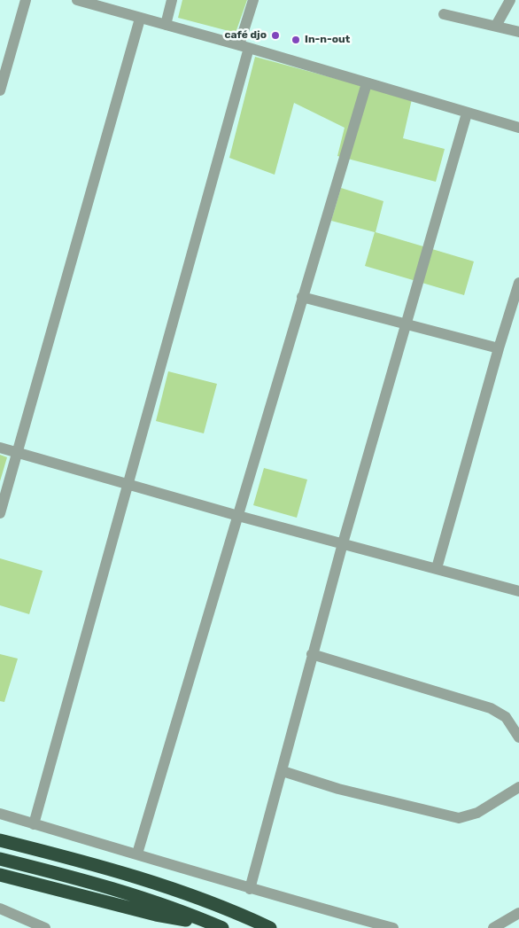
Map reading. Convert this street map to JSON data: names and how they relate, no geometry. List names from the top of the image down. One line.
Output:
{"places":["café djo","In-n-out"]}
